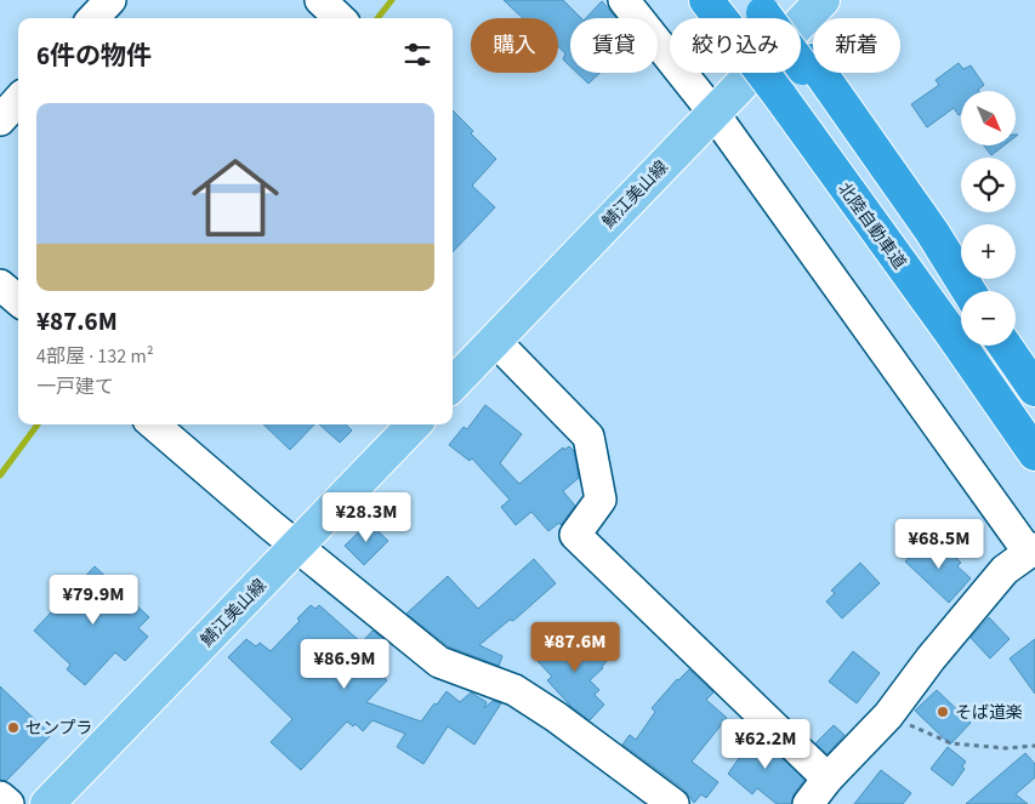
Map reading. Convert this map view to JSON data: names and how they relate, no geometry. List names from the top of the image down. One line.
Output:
{"streets":{"highway":["北陸自動車道"],"main road":["鯖江美山線"]},"places":["そば道楽","センプラ"],"north":"bottom right","page":{"chip":["購入","賃貸","絞り込み","新着"],"heading":"6件の物件","map_buttons":["+","−"],"list":[{"name":"¥87.6M","note":"4部屋 · 132 m² · 一戸建て"}],"price":["¥28.3M","¥68.5M","¥79.9M","¥87.6M","¥86.9M","¥62.2M"]}}
